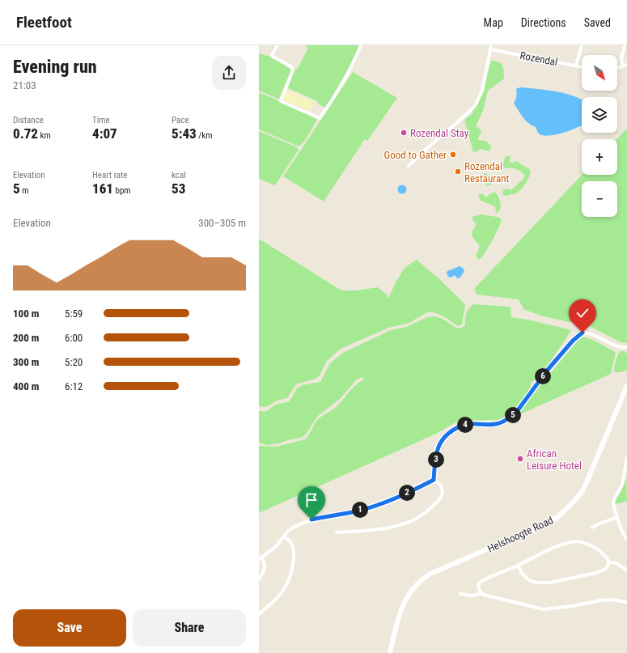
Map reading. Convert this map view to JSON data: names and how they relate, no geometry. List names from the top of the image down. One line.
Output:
{"streets":{"main road":["Helshoogte Road"],"street":["Rozendal"]},"places":["Rozendal Stay","Good to Gather","Rozendal Restaurant","African Leisure Hotel"],"north":"bottom right","page":{"header":"Fleetfoot","nav":["Map","Directions","Saved"],"heading":["Evening run","21:03"],"map_buttons":["+","−"],"stats":[["Distance","0.72 km"],["Time","4:07"],["Pace","5:43 /km"],["Elevation","5 m"],["Heart rate","161 bpm"],["kcal","53"]],"chart":["Elevation","300–305 m"],"list":[{"name":"100 m","note":"5:59"},{"name":"200 m","note":"6:00"},{"name":"300 m","note":"5:20"},{"name":"400 m","note":"6:12"}],"pins":["6","5","4","3","2","1"],"buttons":["Save","Share"]}}
